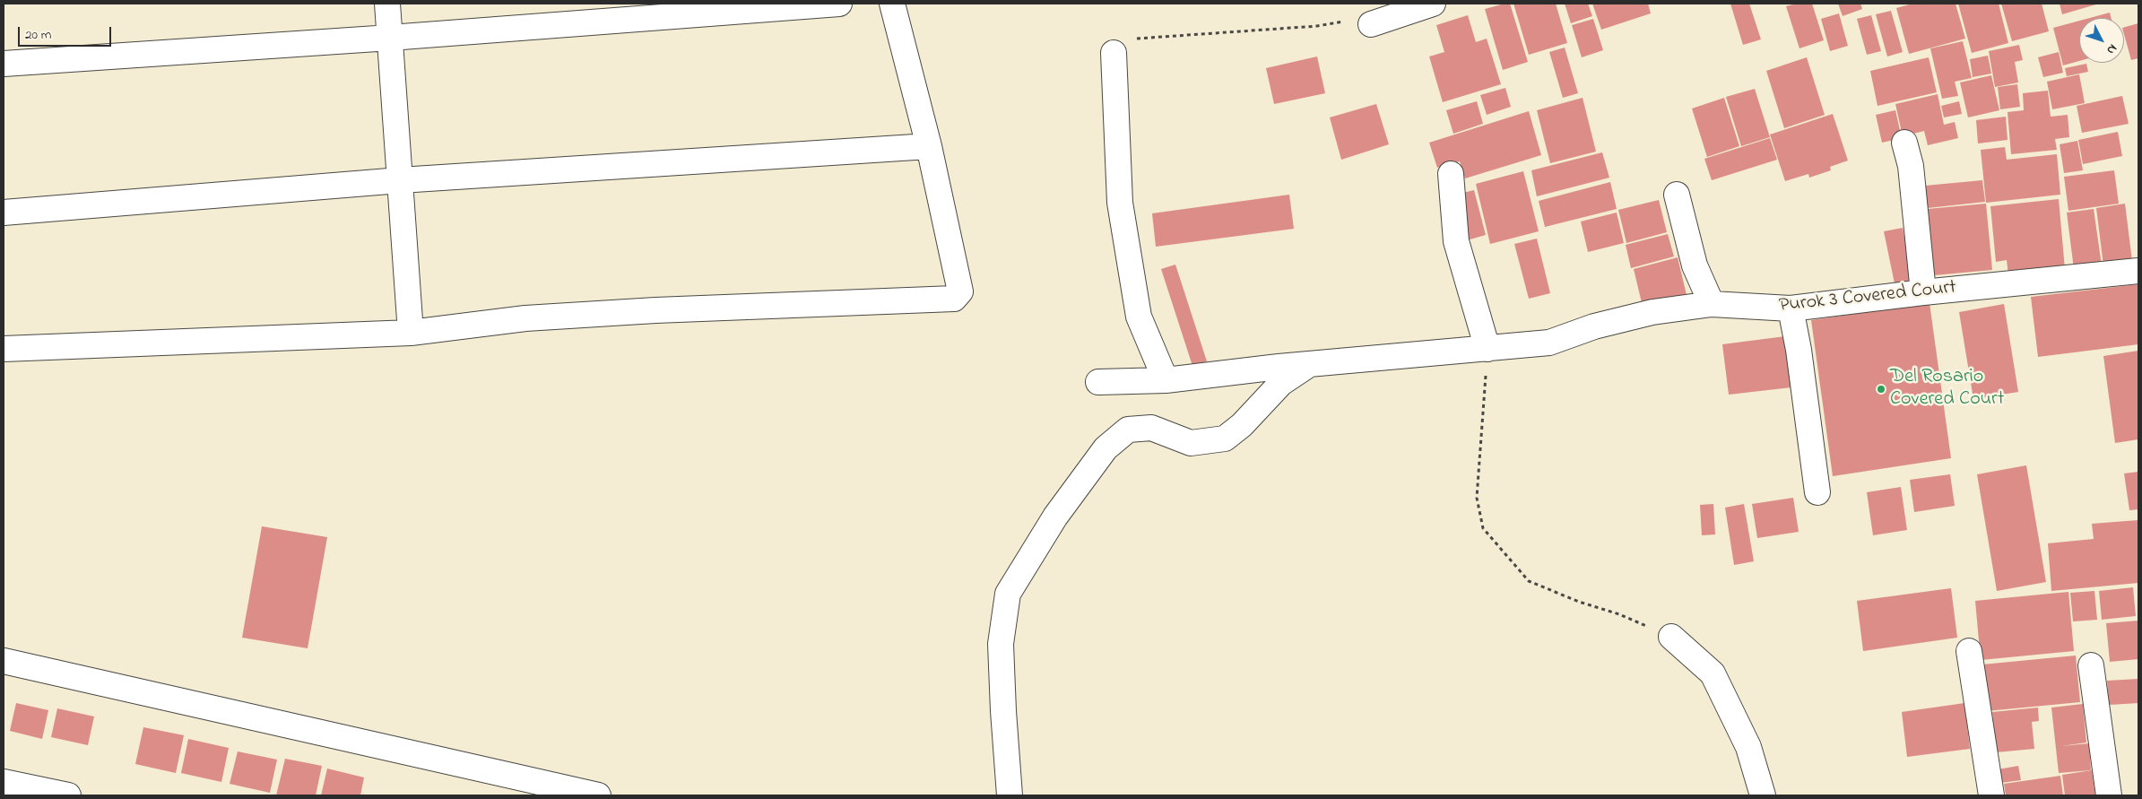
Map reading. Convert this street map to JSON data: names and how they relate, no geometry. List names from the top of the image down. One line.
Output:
{"streets":{"street":["Purok 3 Covered Court"]},"places":["Del Rosario Covered Court"],"scale_bar":"20 m","north":"bottom right"}
